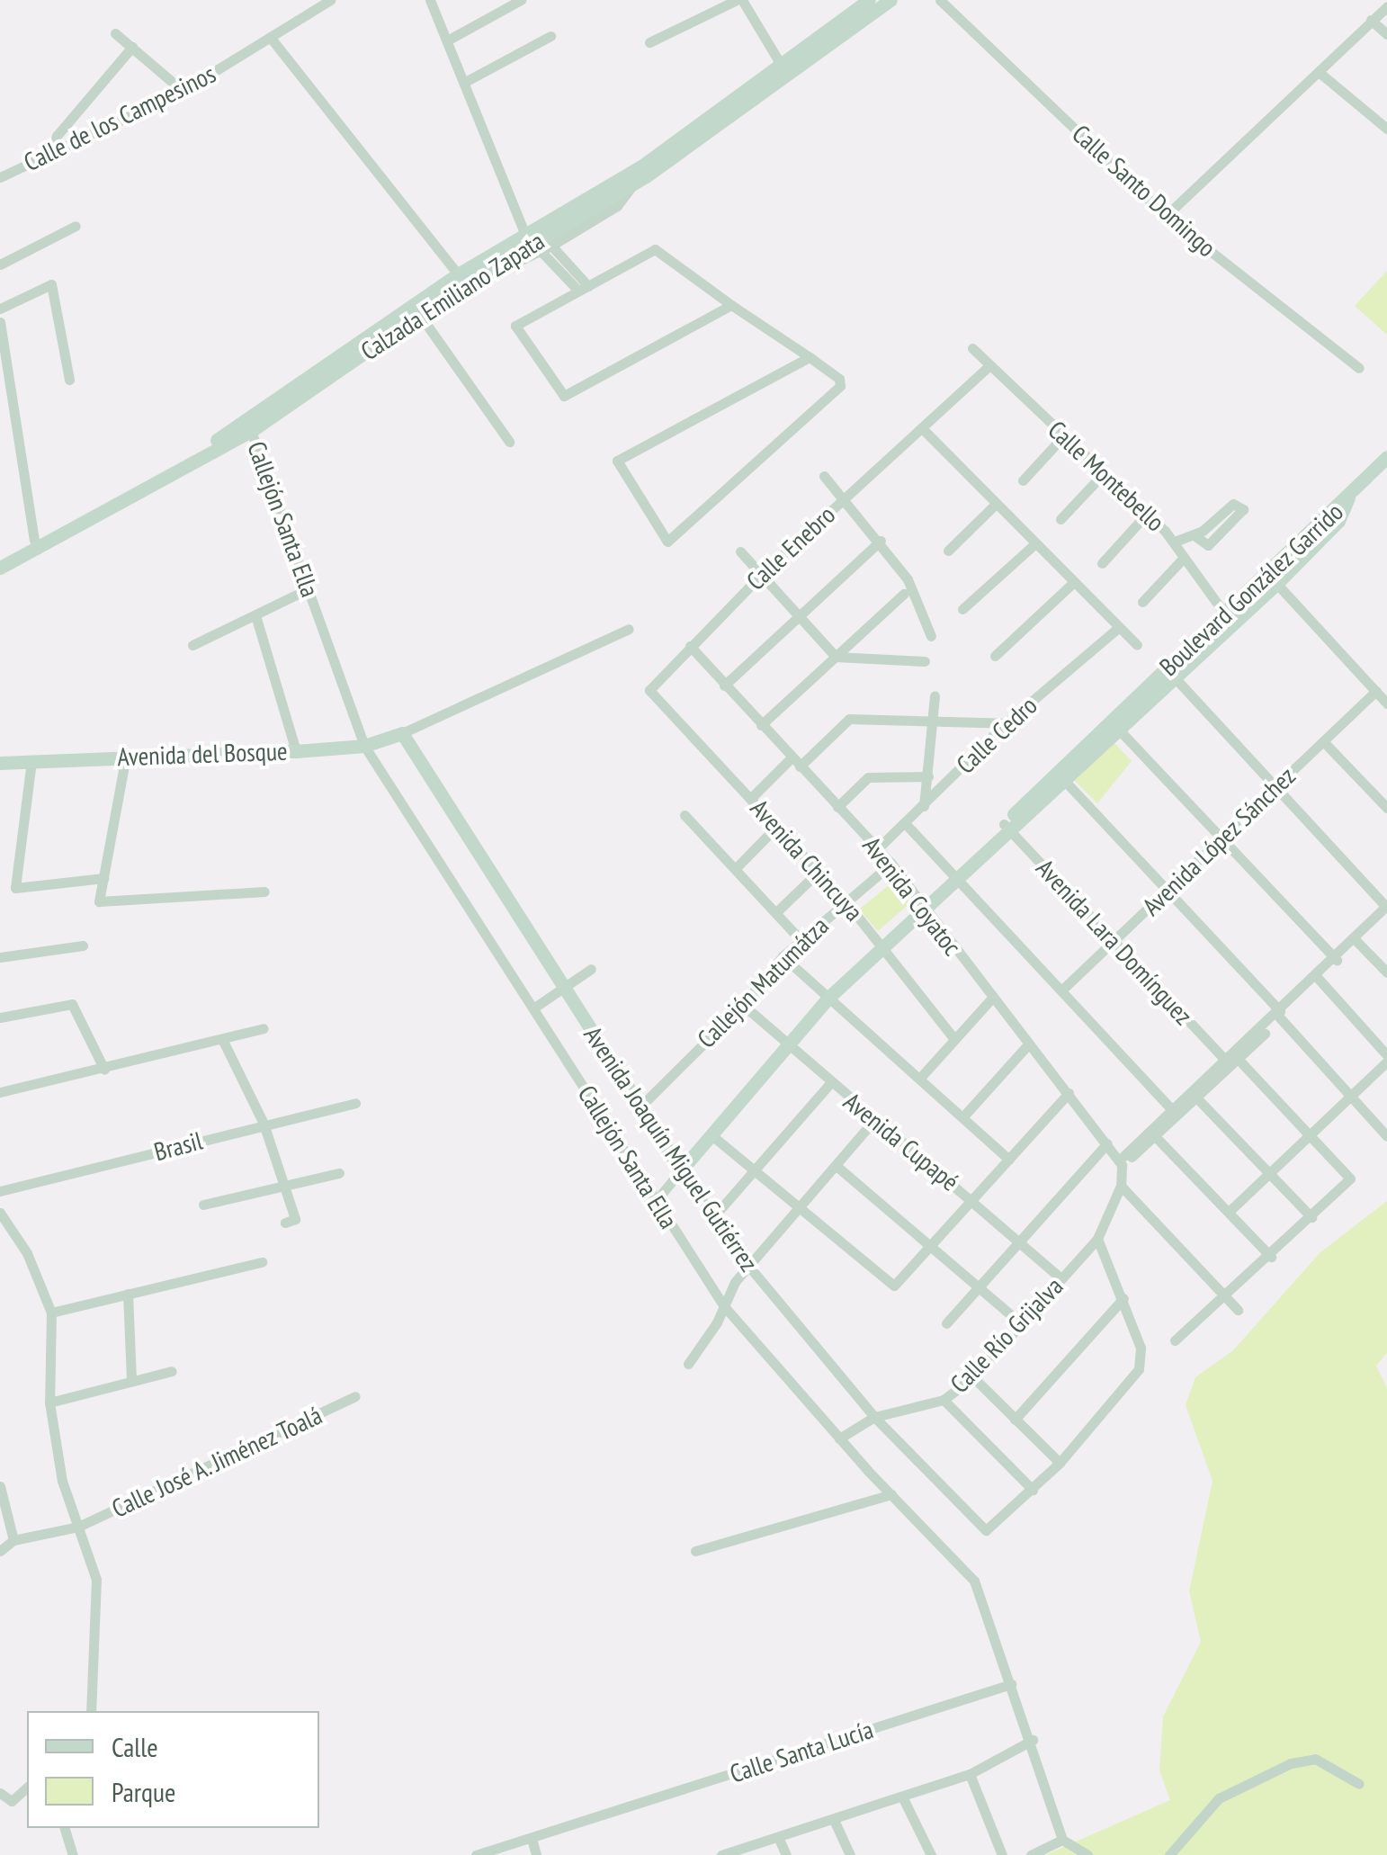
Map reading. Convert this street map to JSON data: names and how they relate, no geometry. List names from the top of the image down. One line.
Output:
{"streets":{"main road":["Calzada Emiliano Zapata","Boulevard González Garrido","Avenida del Bosque","Avenida Joaquín Miguel Gutiérrez"],"street":["Calle de los Campesinos","Calle Santo Domingo","Calle Montebello","Callejón Santa Ella","Calle Enebro","Calle Cedro","Avenida López Sánchez","Avenida Chincuya","Avenida Coyatoc","Avenida Lara Domínguez","Callejón Matumátza","Avenida Cupapé","Brasil","Calle Río Grijalva","Calle José A. Jiménez Toalá","Calle Santa Lucía"]},"crossings":[["Calzada Emiliano Zapata","Callejón Santa Ella"],["Calle Montebello","Calle Enebro"],["Calle Montebello","Boulevard González Garrido"],["Callejón Santa Ella","Boulevard González Garrido"],["Callejón Santa Ella","Avenida del Bosque"],["Callejón Santa Ella","Calle Río Grijalva"],["Callejón Santa Ella","Calle Santa Lucía"],["Calle Enebro","Avenida Chincuya"],["Calle Enebro","Avenida Coyatoc"],["Boulevard González Garrido","Avenida Chincuya"],["Boulevard González Garrido","Avenida Coyatoc"],["Boulevard González Garrido","Avenida Lara Domínguez"],["Boulevard González Garrido","Avenida Cupapé"],["Boulevard González Garrido","Avenida Joaquín Miguel Gutiérrez"],["Calle Cedro","Avenida Coyatoc"],["Avenida del Bosque","Avenida Joaquín Miguel Gutiérrez"],["Avenida López Sánchez","Avenida Lara Domínguez"],["Avenida Chincuya","Callejón Matumátza"],["Avenida Coyatoc","Callejón Matumátza"],["Avenida Coyatoc","Calle Río Grijalva"],["Callejón Matumátza","Avenida Cupapé"],["Callejón Matumátza","Avenida Joaquín Miguel Gutiérrez"],["Avenida Cupapé","Calle Río Grijalva"],["Avenida Joaquín Miguel Gutiérrez","Calle Río Grijalva"]],"legend":["Calle","Parque"]}
